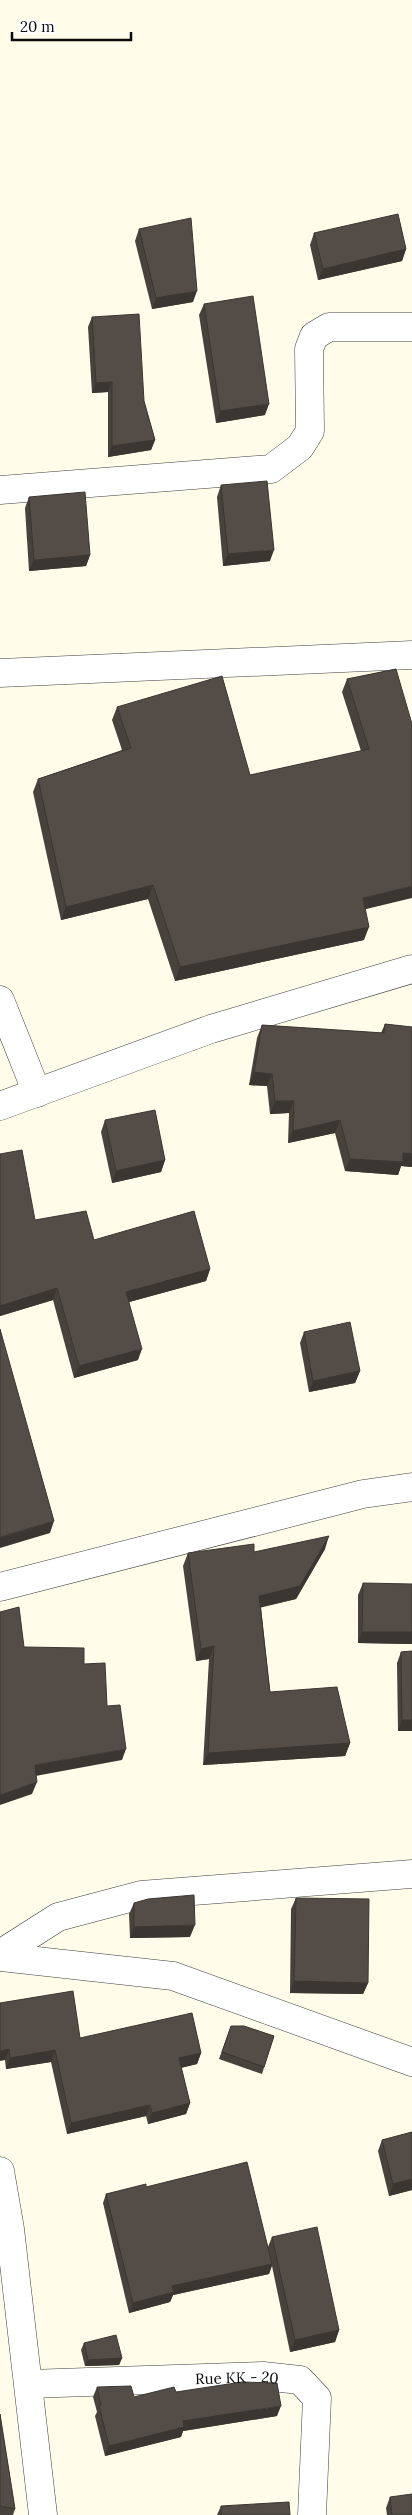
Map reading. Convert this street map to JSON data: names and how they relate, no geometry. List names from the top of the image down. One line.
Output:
{"streets":{"street":["Rue KK - 20"]},"scale_bar":"20 m"}
